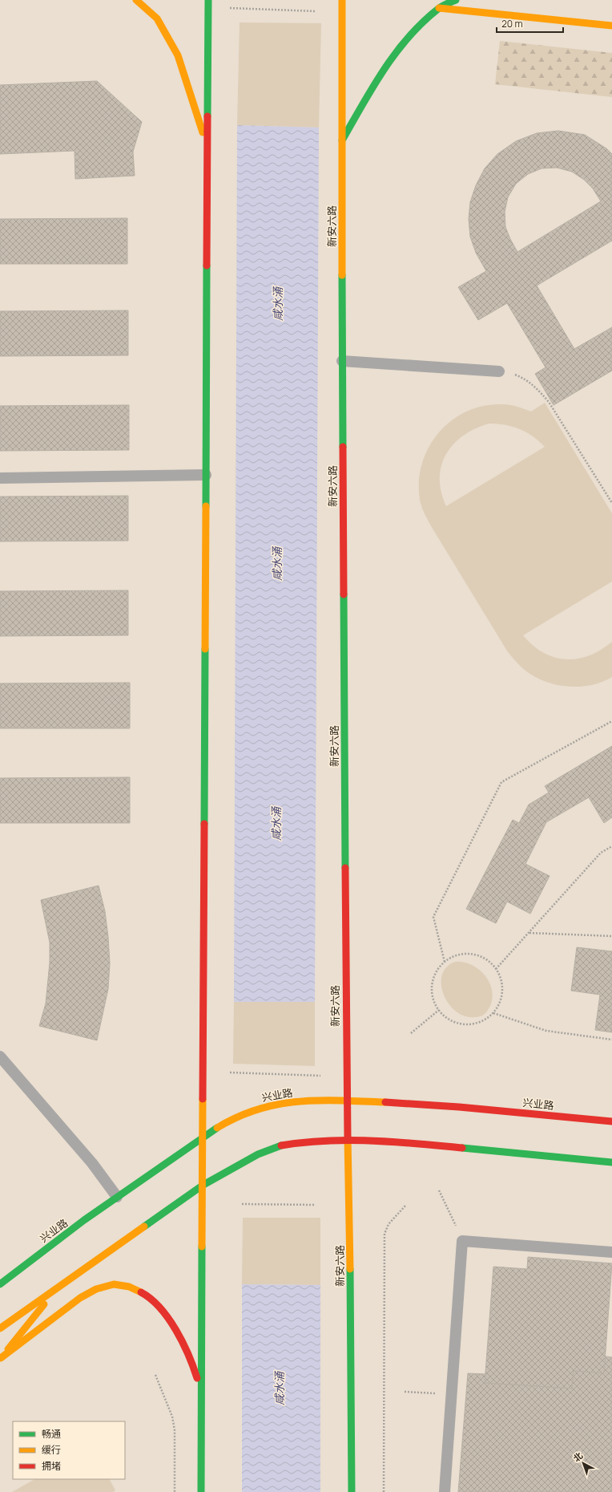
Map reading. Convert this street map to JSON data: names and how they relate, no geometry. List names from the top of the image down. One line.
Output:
{"streets":{"main road":["新安六路","兴业路"]},"crossings":[["新安六路","兴业路"]],"water":["咸水涌"],"legend":["畅通","缓行","拥堵"],"scale_bar":"20 m","north":"top left"}
